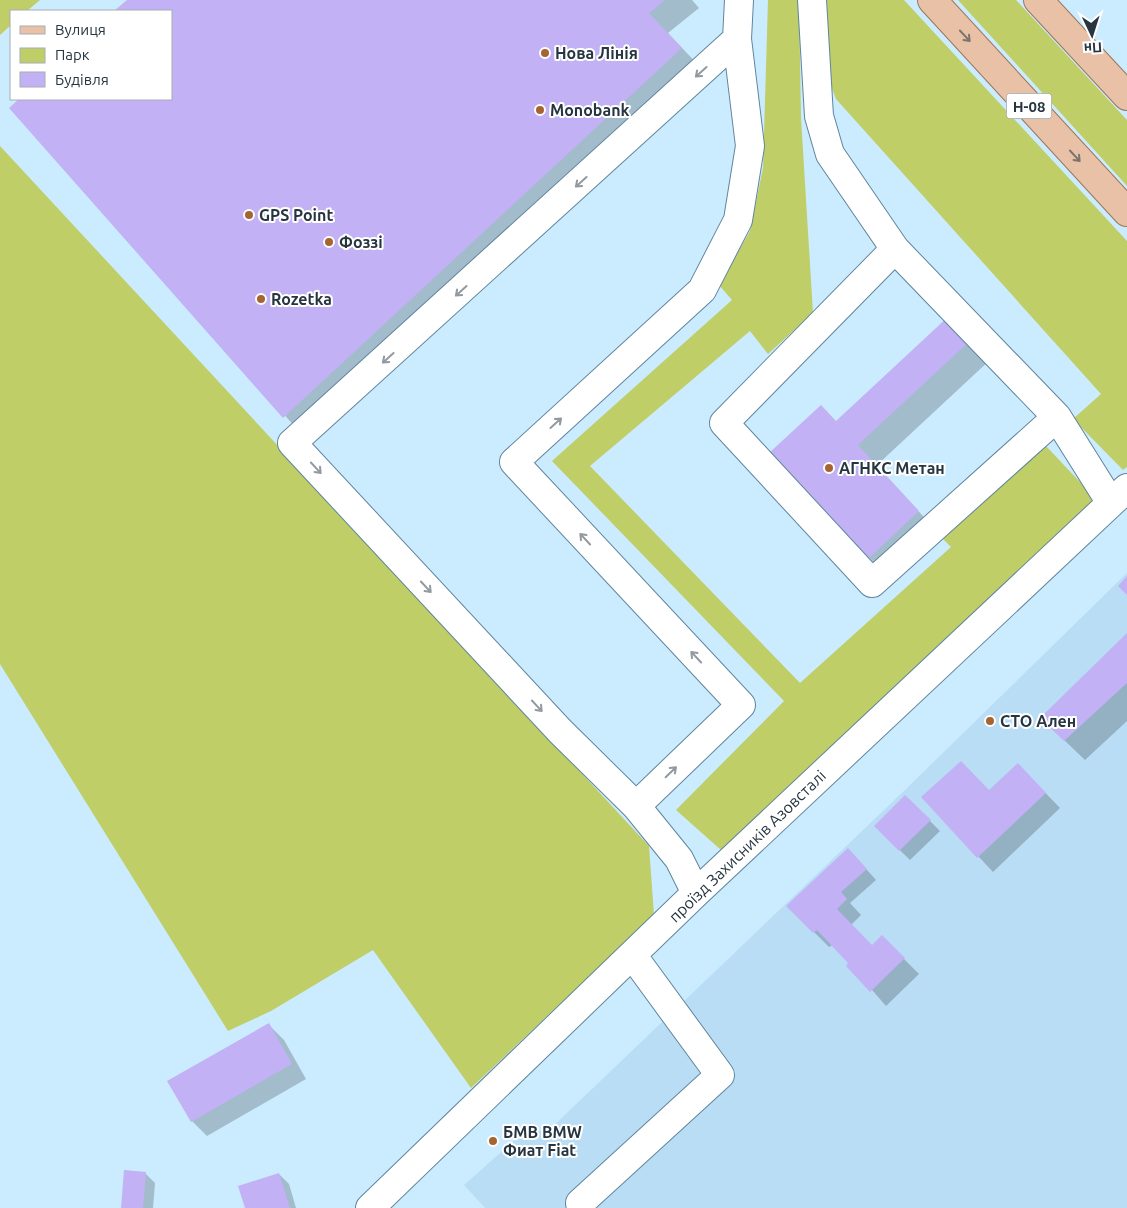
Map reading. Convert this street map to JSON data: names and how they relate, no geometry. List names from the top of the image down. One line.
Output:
{"streets":{"main road":["Н-08"],"street":["проїзд Захисників Азовсталі"]},"places":["Нова Лінія","Monobank","GPS Point","Фоззі","Rozetka","АГНКС Метан","СТО Ален","БМВ BMW Фиат Fiat"],"legend":["Вулиця","Парк","Будівля"],"north":"bottom"}
